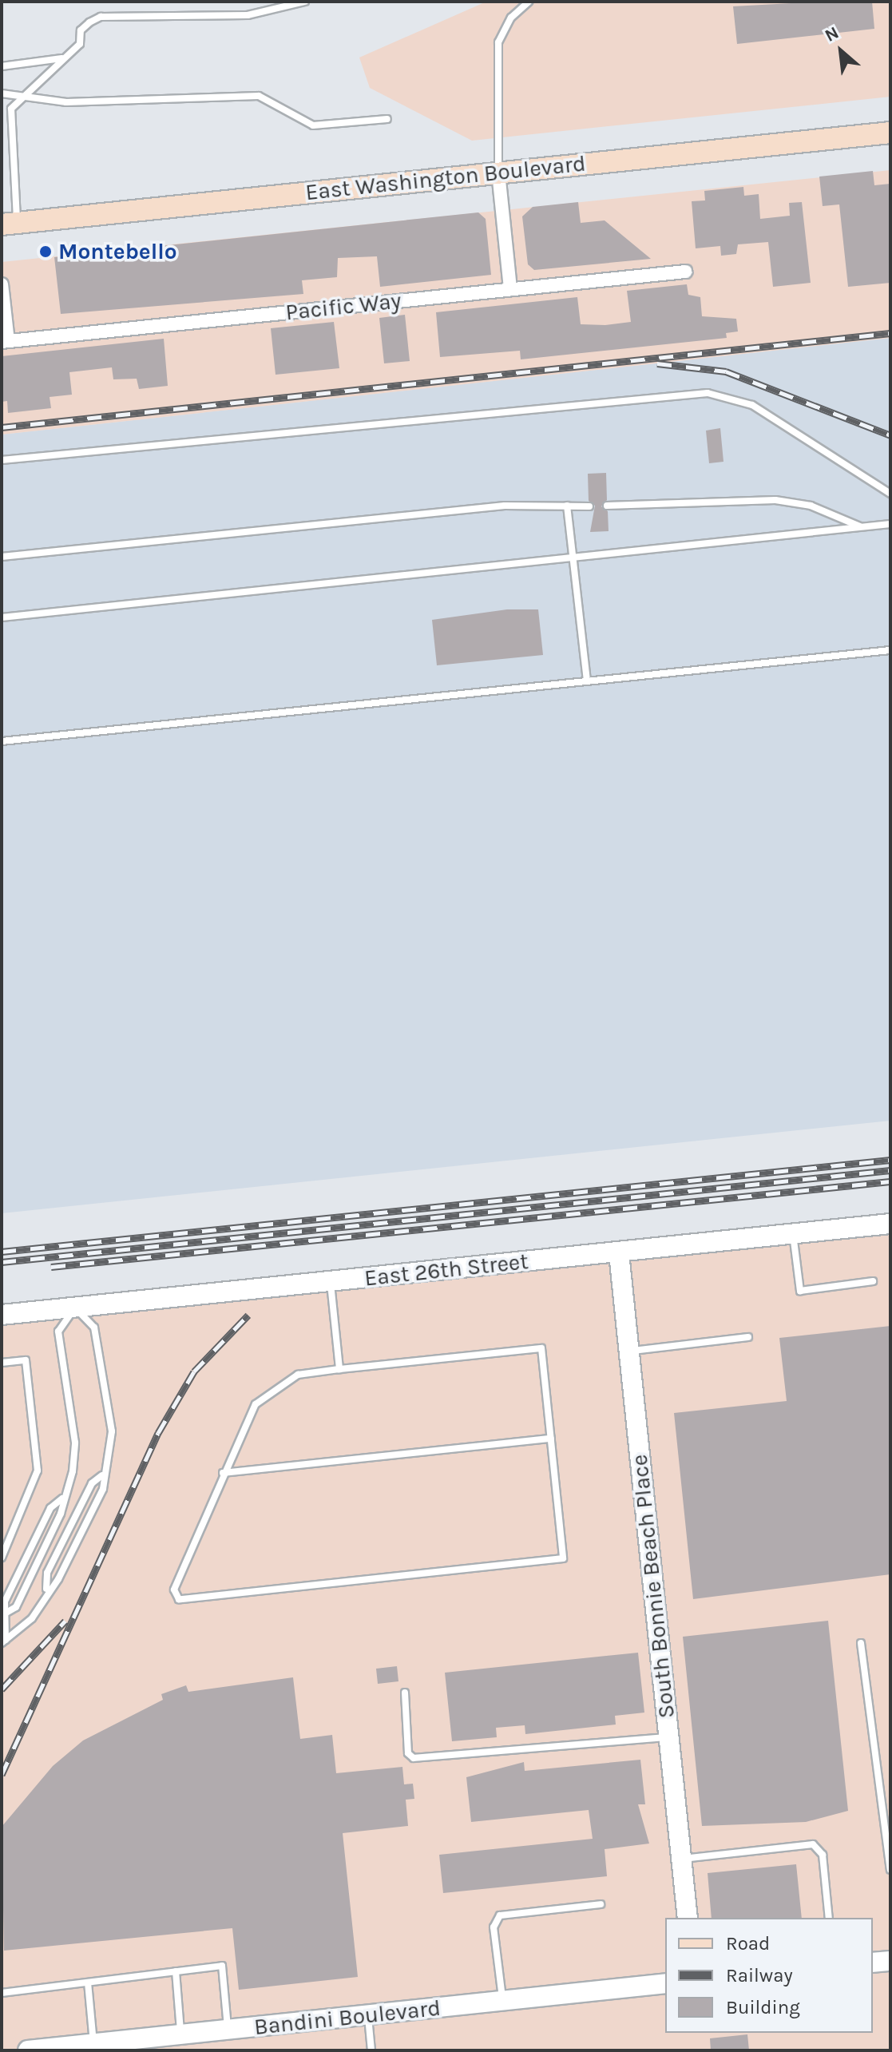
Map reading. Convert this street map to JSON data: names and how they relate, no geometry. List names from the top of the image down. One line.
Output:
{"streets":{"main road":["East Washington Boulevard"],"street":["Pacific Way","East 26th Street","South Bonnie Beach Place","Bandini Boulevard"]},"crossings":[["East 26th Street","South Bonnie Beach Place"]],"places":["Montebello"],"legend":["Road","Railway","Building"],"north":"top left"}
